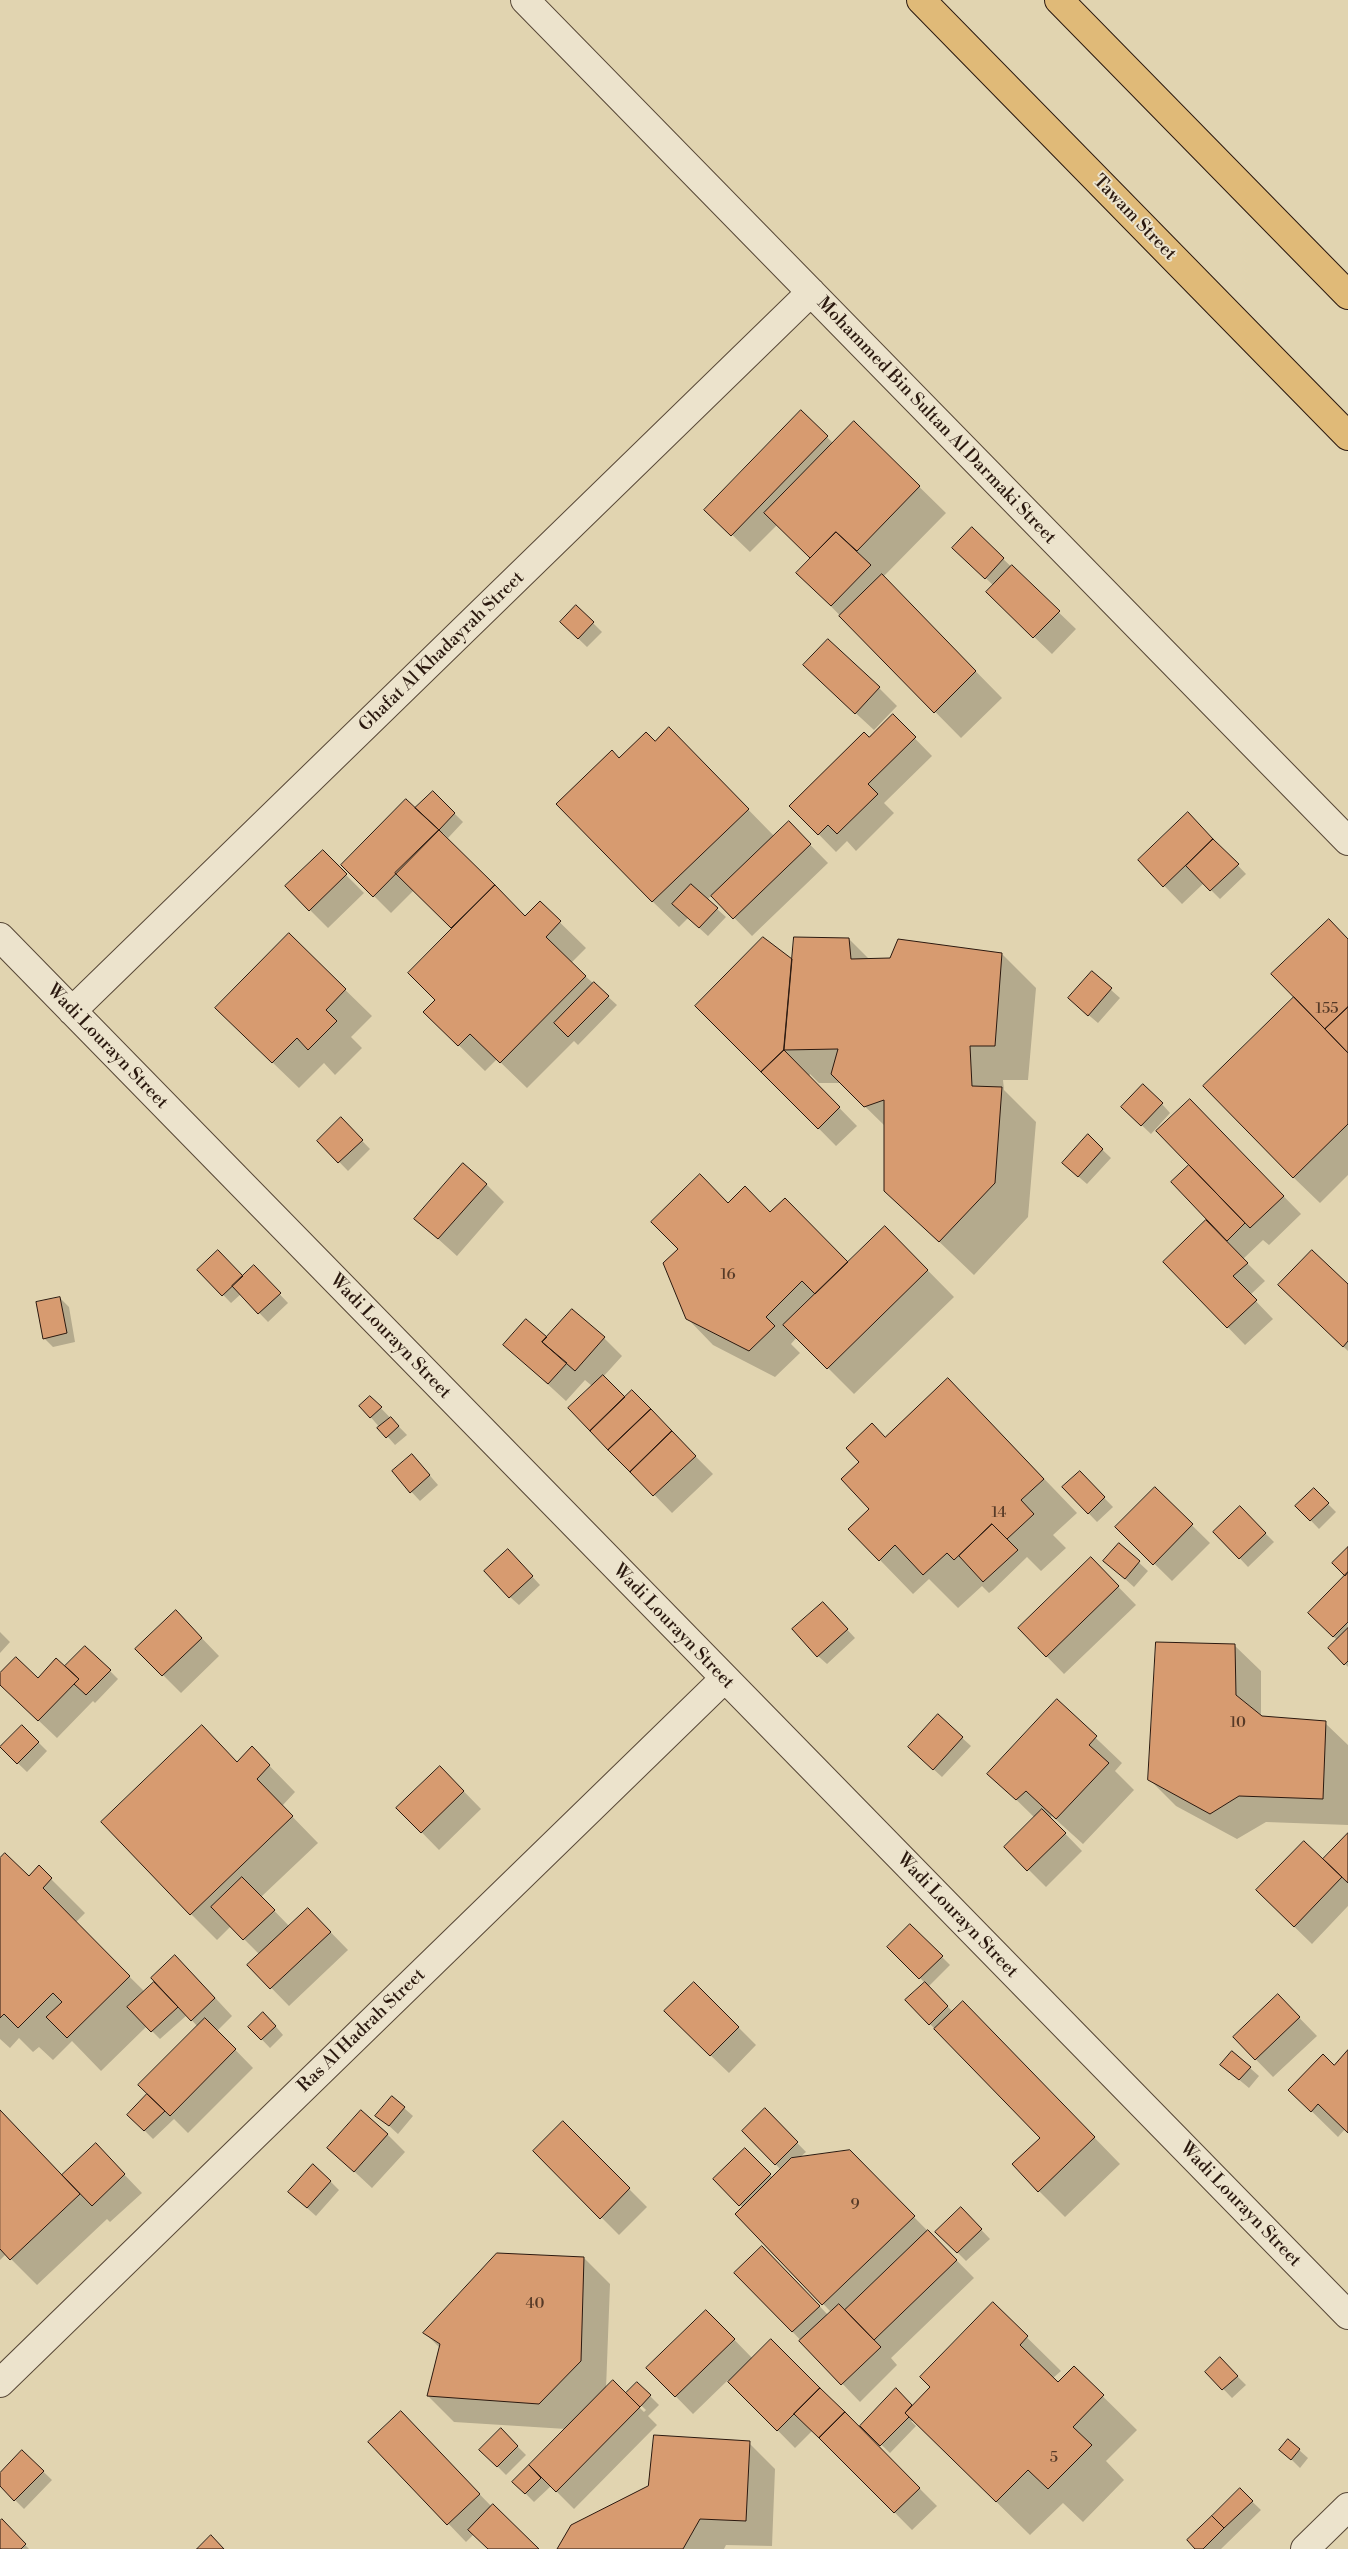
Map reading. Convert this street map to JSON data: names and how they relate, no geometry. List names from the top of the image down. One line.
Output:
{"streets":{"main road":["Tawam Street"],"street":["Mohammed Bin Sultan Al Darmaki Street","Ghafat Al Khadayrah Street","Wadi Lourayn Street","Ras Al Hadrah Street"]},"crossings":[["Mohammed Bin Sultan Al Darmaki Street","Ghafat Al Khadayrah Street"],["Ghafat Al Khadayrah Street","Wadi Lourayn Street"],["Wadi Lourayn Street","Ras Al Hadrah Street"]],"house_numbers":["155","16","14","10","9","40","5"]}
